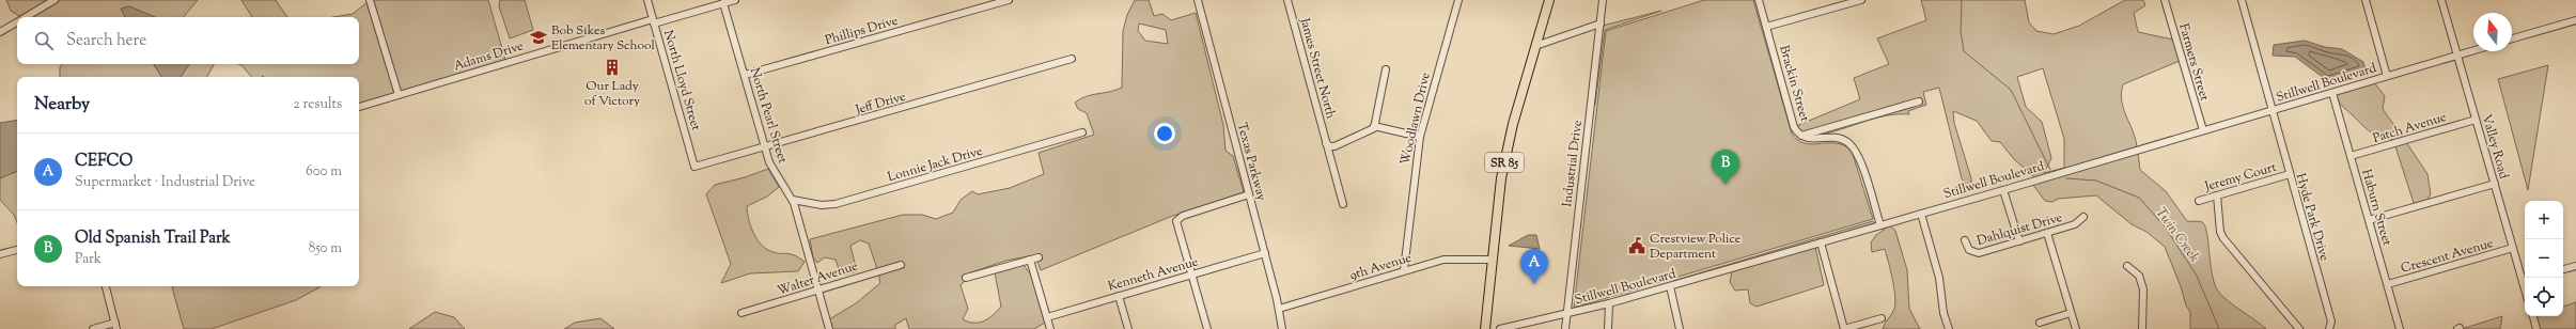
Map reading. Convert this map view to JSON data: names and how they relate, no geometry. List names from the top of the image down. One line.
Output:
{"streets":{"main road":["SR 85"],"street":["Phillips Drive","Adams Drive","Farmers Street","James Street North","North Lloyd Street","Stillwell Boulevard","Brackin Street","Jeff Drive","North Pearl Street","Woodlawn Drive","Patch Avenue","Valley Road","Texas Parkway","Lonnie Jack Drive","Industrial Drive","Jeremy Court","Haburn Street","Hyde Park Drive","Dahlquist Drive","Crescent Avenue","9th Avenue","Kenneth Avenue","Walter Avenue"]},"crossings":[["Phillips Drive","North Pearl Street"],["Adams Drive","North Lloyd Street"],["Adams Drive","North Pearl Street"],["Farmers Street","Stillwell Boulevard"],["North Lloyd Street","Jeff Drive"],["Stillwell Boulevard","Brackin Street"],["Stillwell Boulevard","Valley Road"],["Stillwell Boulevard","Industrial Drive"],["Stillwell Boulevard","Haburn Street"],["Stillwell Boulevard","Hyde Park Drive"],["Jeff Drive","North Pearl Street"],["North Pearl Street","Lonnie Jack Drive"],["North Pearl Street","Walter Avenue"],["Woodlawn Drive","9th Avenue"],["Patch Avenue","Valley Road"],["Patch Avenue","Haburn Street"],["Valley Road","Crescent Avenue"],["Texas Parkway","9th Avenue"],["Texas Parkway","Kenneth Avenue"],["SR 85","9th Avenue"],["Jeremy Court","Hyde Park Drive"],["Haburn Street","Crescent Avenue"]],"water":["Twin Creek"],"places":{"school or university":["Bob Sikes Elementary School"],"building":["Our Lady of Victory"],"public building":["Crestview Police Department"]},"north":"top","page":{"search":"Search here","heading":["Nearby","2 results"],"list":[{"mark":"A","name":"CEFCO","note":"Supermarket · Industrial Drive","value":"600 m"},{"mark":"B","name":"Old Spanish Trail Park","note":"Park","value":"850 m"}],"pins":["B","A"],"map_buttons":["+","−"]}}
